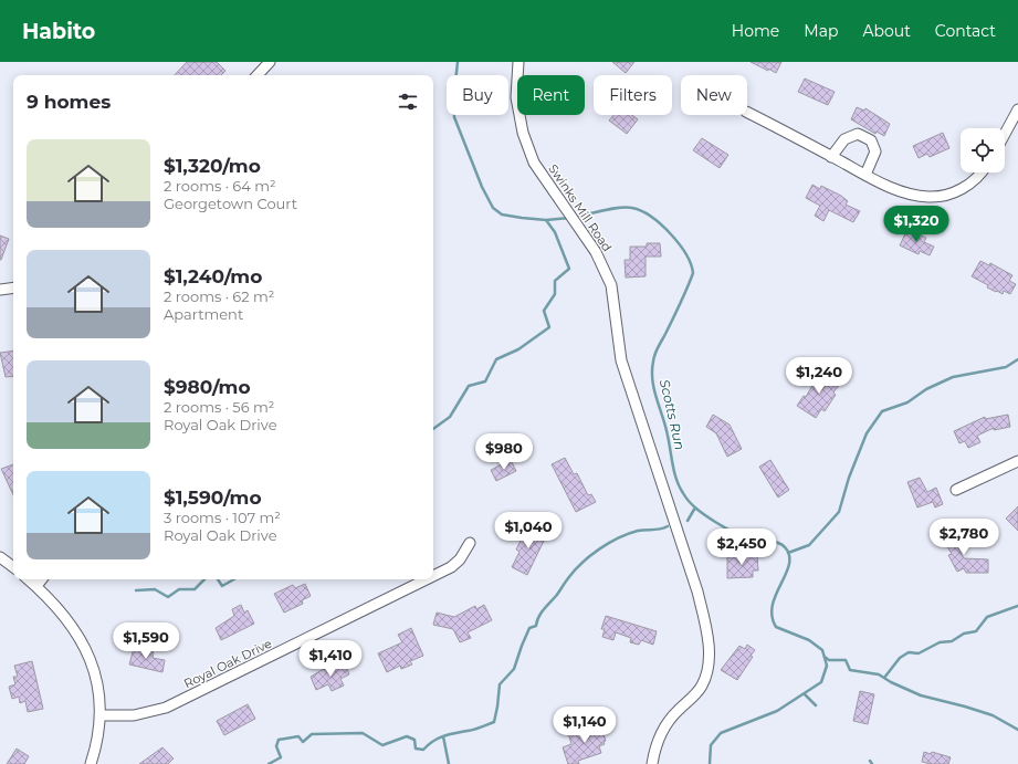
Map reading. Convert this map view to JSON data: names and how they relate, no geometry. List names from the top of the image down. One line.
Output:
{"streets":{"street":["Swinks Mill Road","Royal Oak Drive"]},"water":["Scotts Run"],"page":{"header":"Habito","nav":["Home","Map","About","Contact"],"chip":["Buy","Rent","Filters","New"],"heading":"9 homes","list":[{"name":"$1,320/mo","note":"2 rooms · 64 m² · Georgetown Court"},{"name":"$1,240/mo","note":"2 rooms · 62 m² · Apartment"},{"name":"$980/mo","note":"2 rooms · 56 m² · Royal Oak Drive"},{"name":"$1,590/mo","note":"3 rooms · 107 m² · Royal Oak Drive"}],"price":["$1,320","$1,240","$980","$1,040","$2,780","$2,450","$1,590","$1,410","$1,140"]}}
